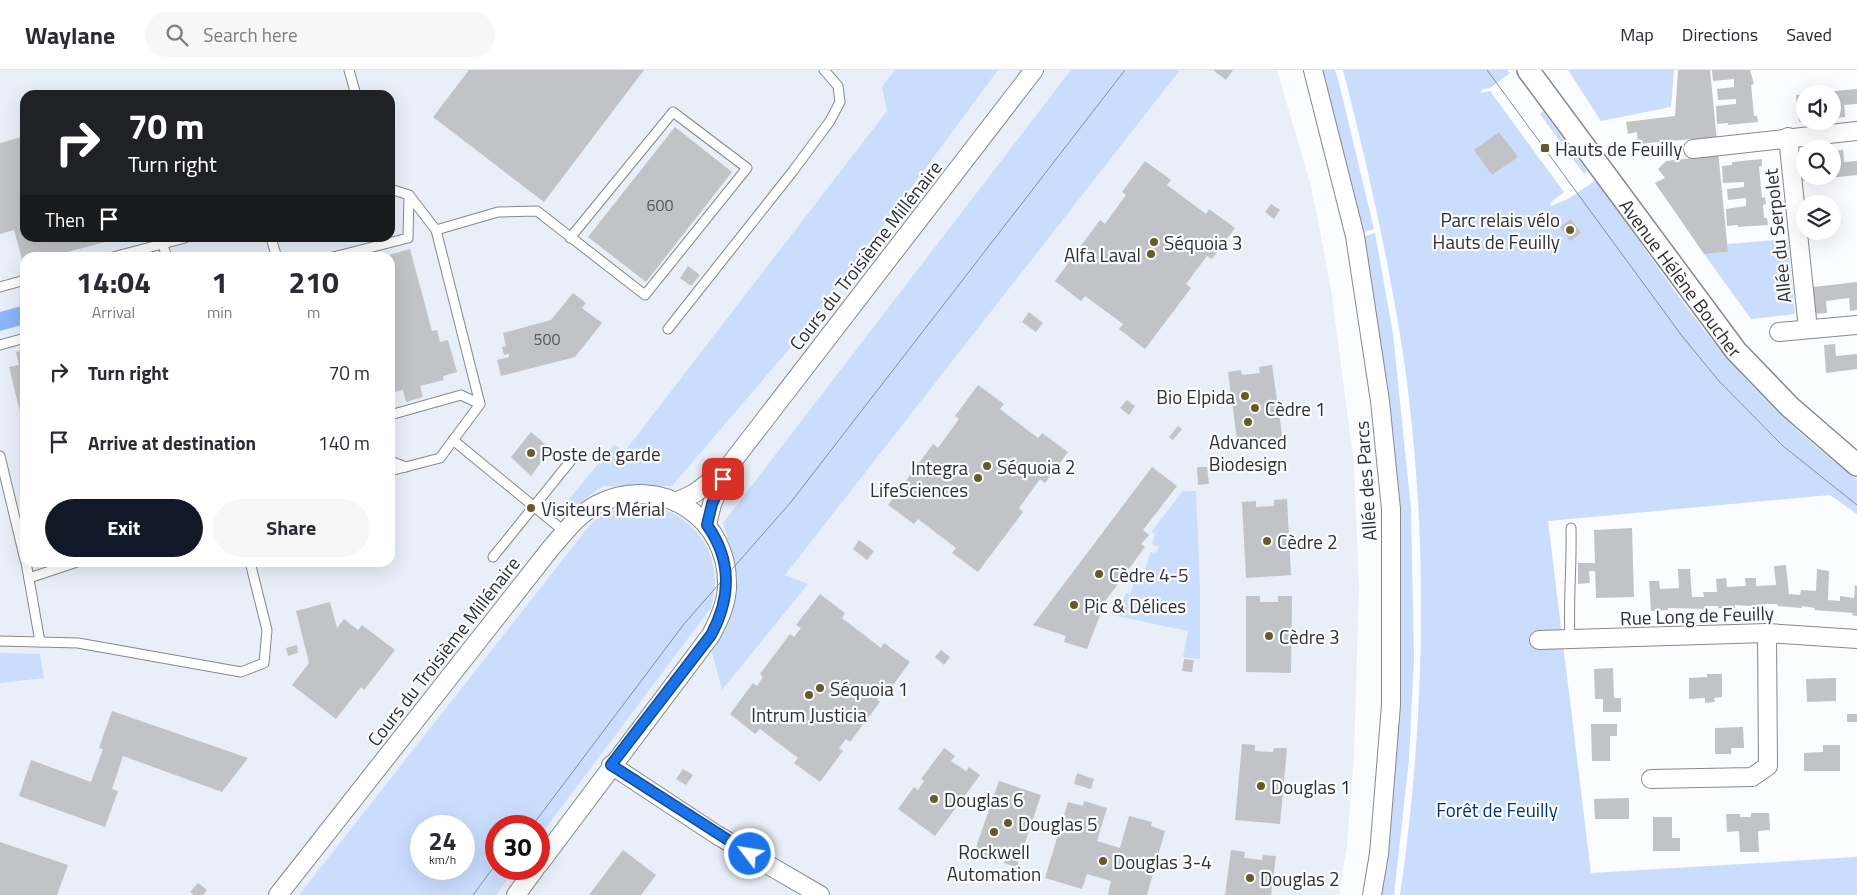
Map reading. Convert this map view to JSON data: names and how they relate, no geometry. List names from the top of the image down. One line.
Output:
{"streets":{"street":["Allée du Serpolet","Cours du Troisième Millénaire","Avenue Hélène Boucher","Allée des Parcs","Rue Long de Feuilly"]},"parks":["Forêt de Feuilly"],"places":{"transit":["Hauts de Feuilly"],"other":["Parc relais vélo Hauts de Feuilly","Séquoia 3","Alfa Laval","Bio Elpida","Cèdre 1","Advanced Biodesign","Poste de garde","Séquoia 2","Integra LifeSciences","Visiteurs Mérial","Cèdre 2","Cèdre 4-5","Pic & Délices","Cèdre 3","Séquoia 1","Intrum Justicia","Douglas 1","Douglas 6","Douglas 5","Rockwell Automation","Douglas 3-4","Douglas 2"]},"house_numbers":["600","500"],"page":{"header":"Waylane","search":"Search here","nav":["Map","Directions","Saved"],"turn":["70 m","Turn right"],"then":"Then","eta":["14:04","Arrival","1","min","210","m"],"list":[{"name":"Turn right","value":"70 m"},{"name":"Arrive at destination","value":"140 m"}],"buttons":["Exit","Share"],"speed":"24 km/h","limit":"30"}}
